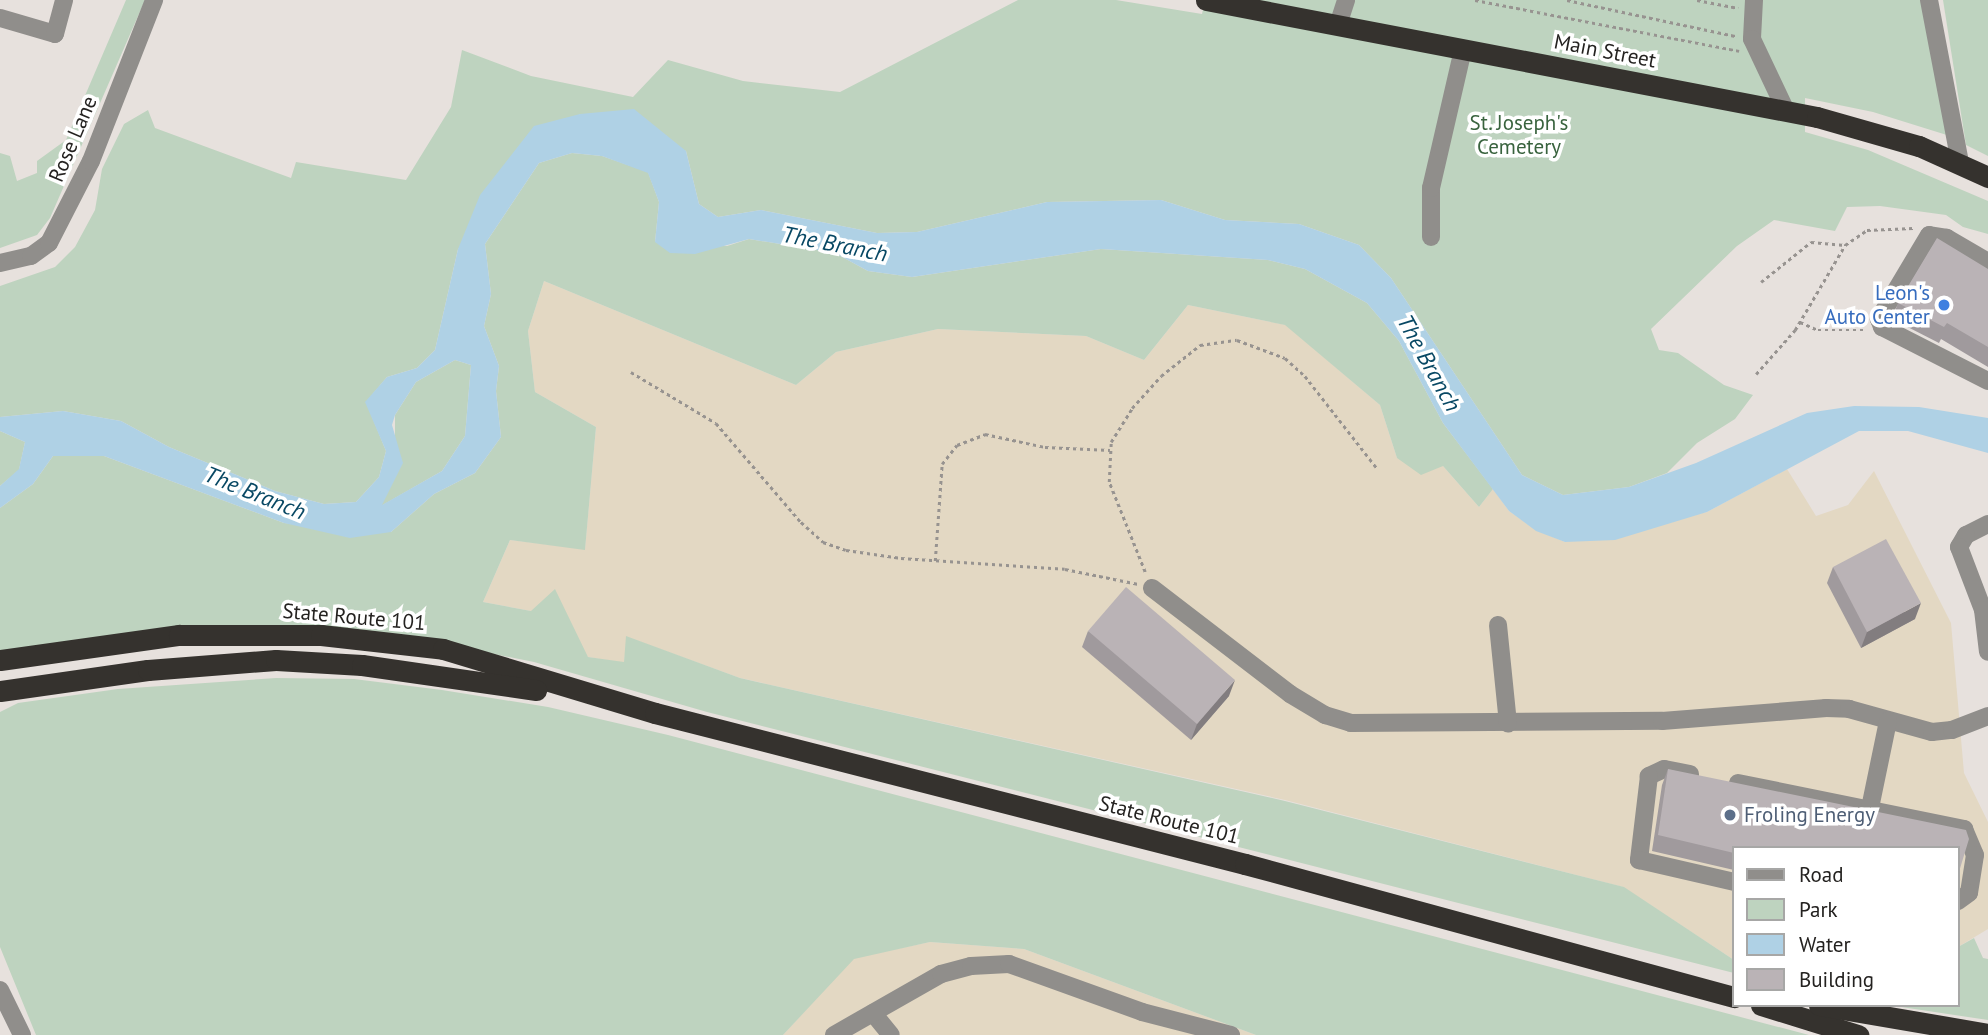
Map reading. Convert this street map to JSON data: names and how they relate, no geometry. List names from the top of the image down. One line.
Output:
{"streets":{"highway":["Main Street","State Route 101"],"street":["Rose Lane"]},"water":["The Branch"],"parks":["St. Joseph's Cemetery"],"places":["Leon's Auto Center","Froling Energy"],"legend":["Road","Park","Water","Building"]}
